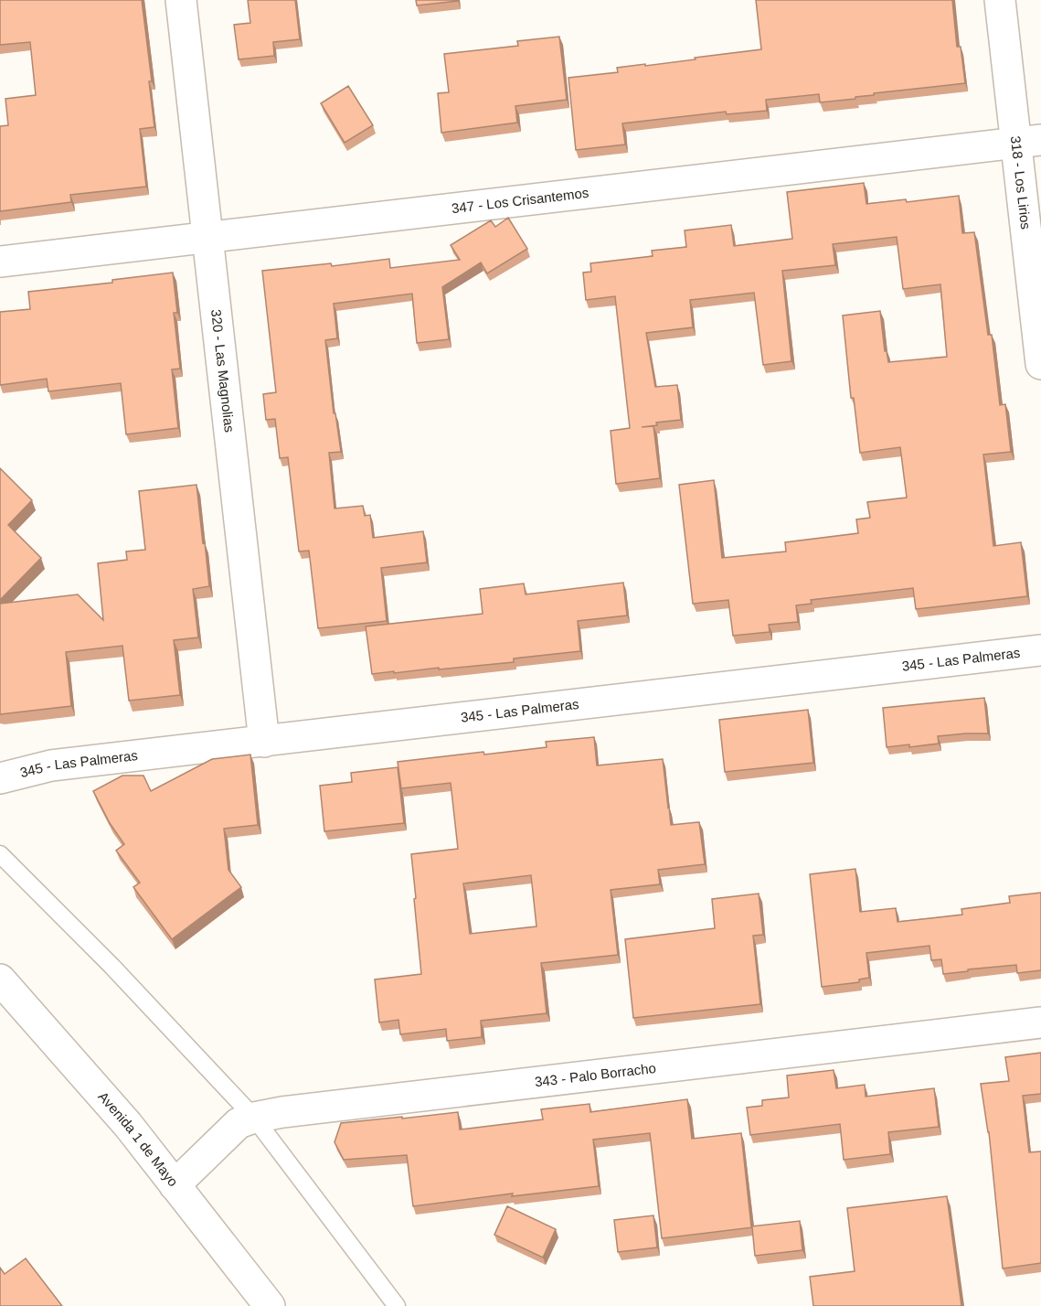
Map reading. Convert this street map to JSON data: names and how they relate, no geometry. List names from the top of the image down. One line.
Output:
{"streets":{"street":["318 - Los Lirios","347 - Los Crisantemos","320 - Las Magnolias","345 - Las Palmeras","343 - Palo Borracho","Avenida 1 de Mayo"]},"crossings":[["318 - Los Lirios","347 - Los Crisantemos"],["347 - Los Crisantemos","320 - Las Magnolias"],["320 - Las Magnolias","345 - Las Palmeras"],["343 - Palo Borracho","Avenida 1 de Mayo"]]}
